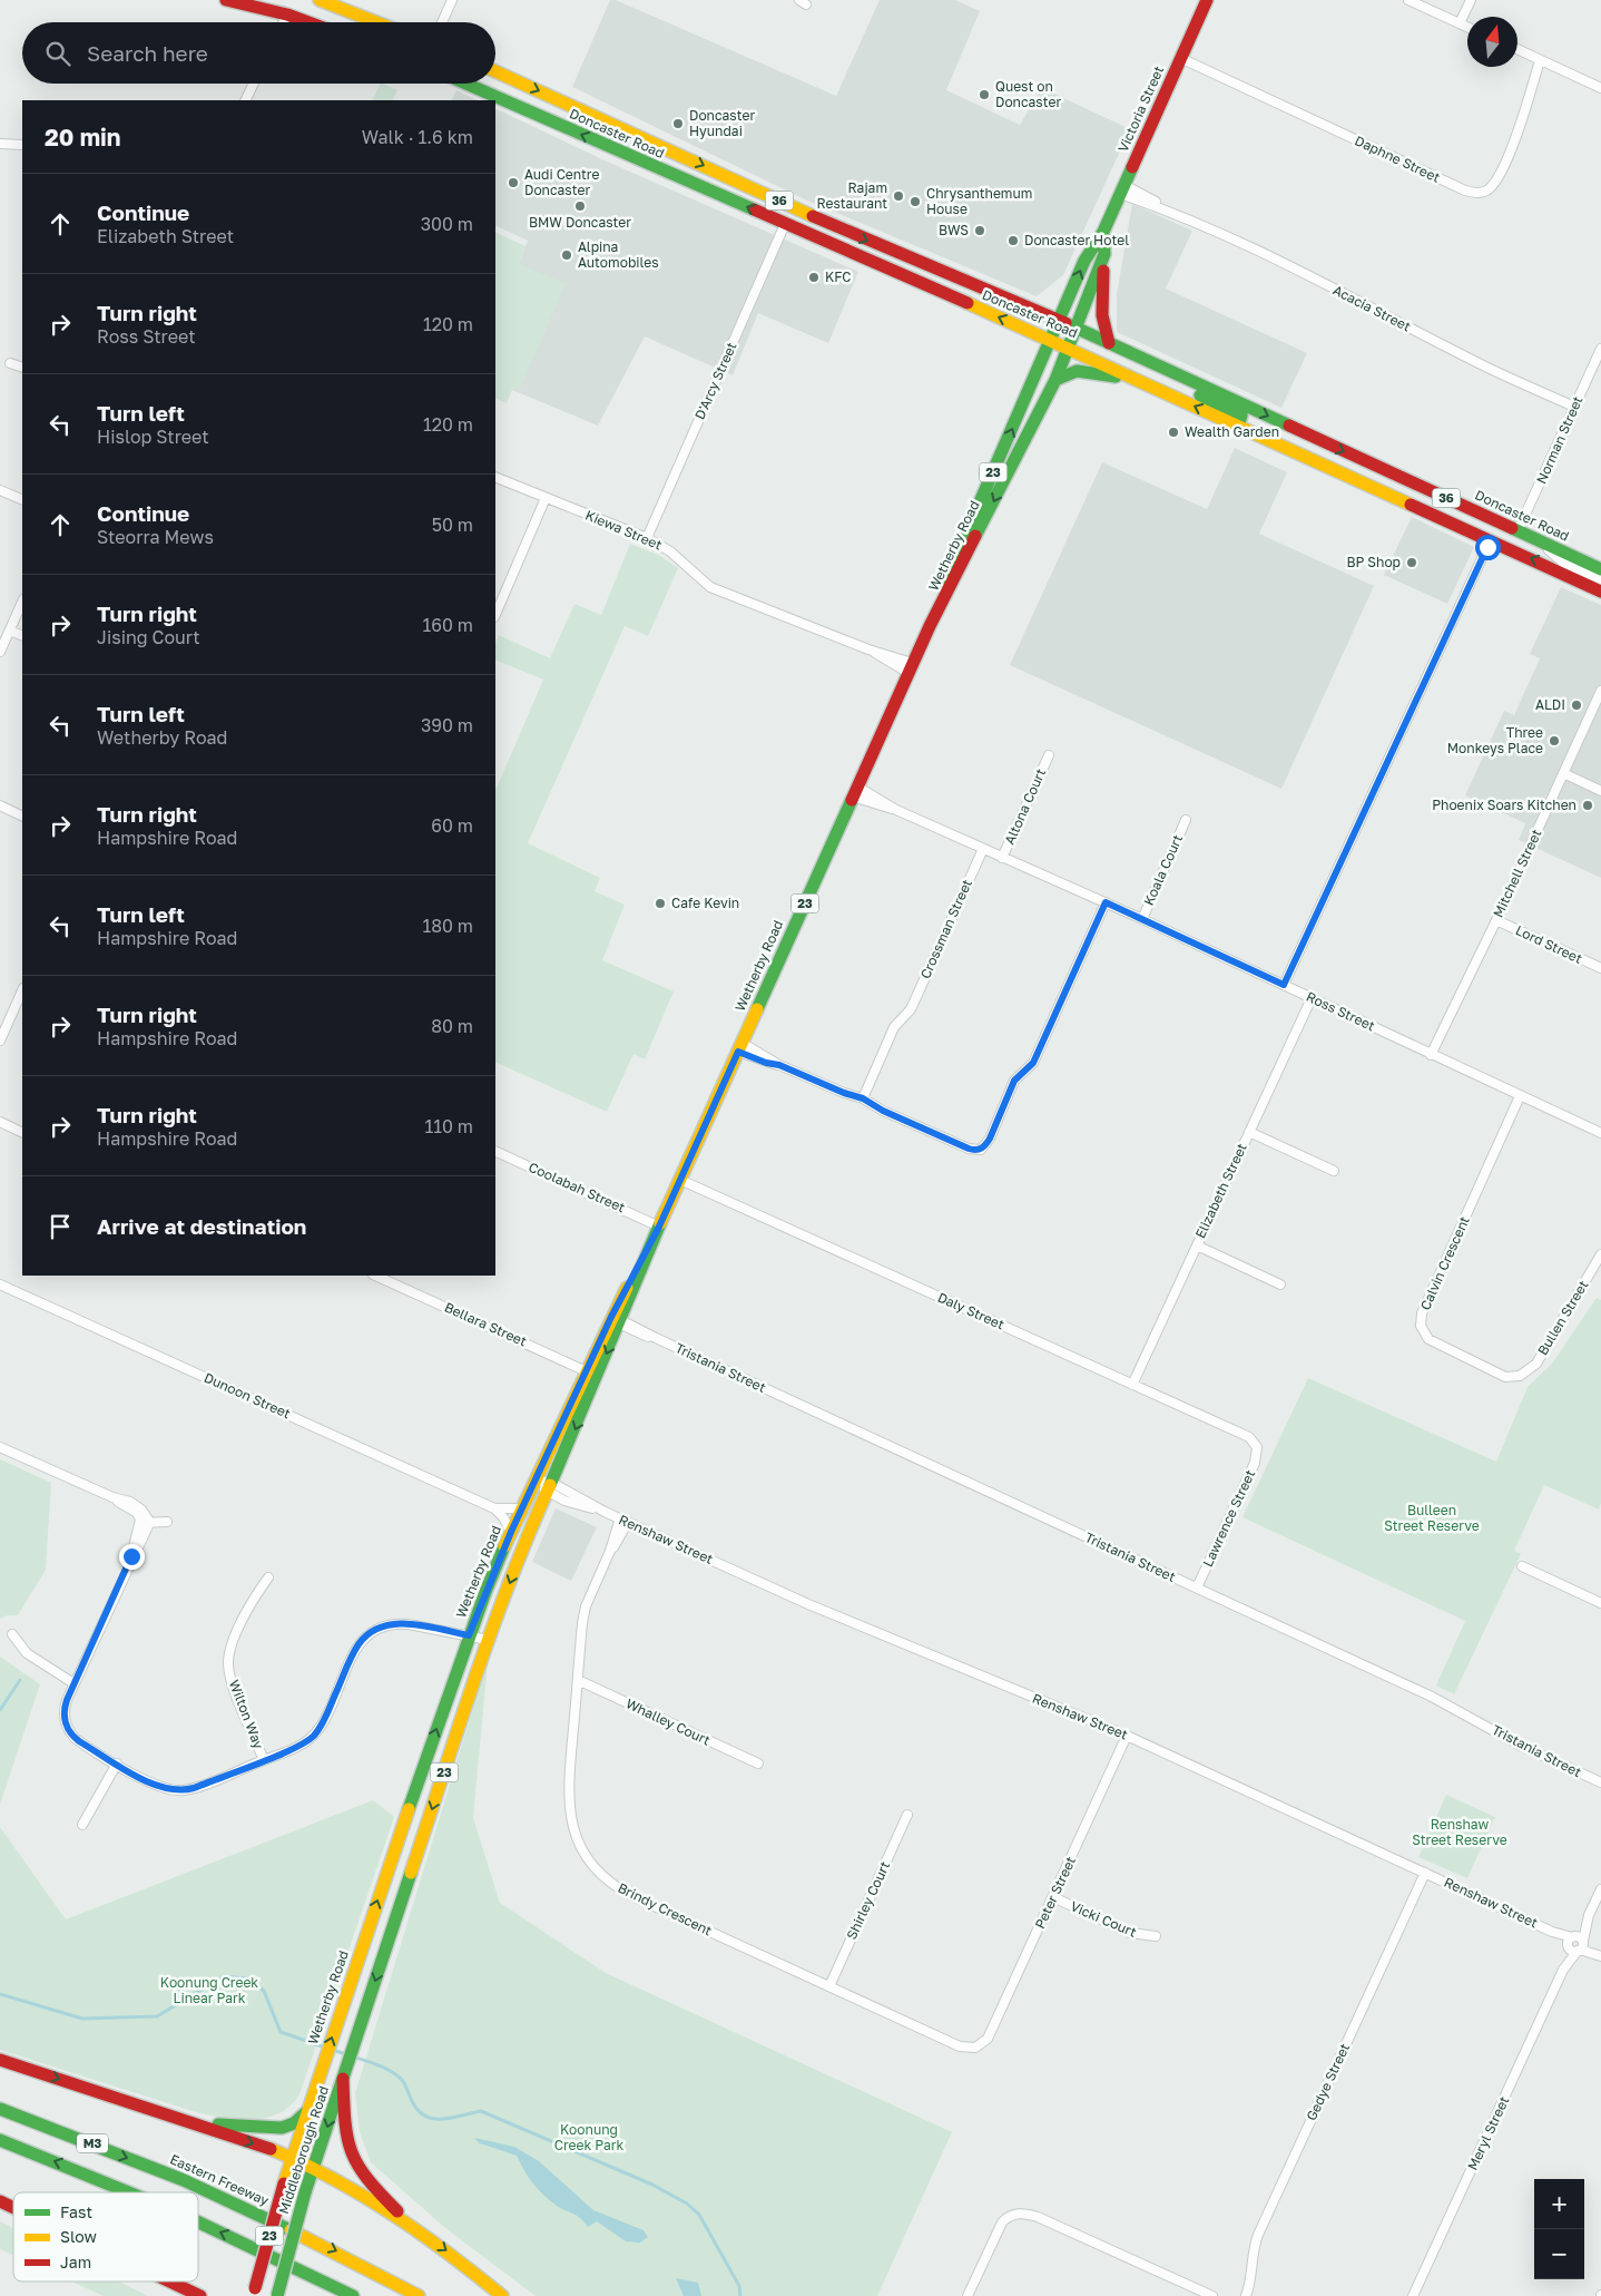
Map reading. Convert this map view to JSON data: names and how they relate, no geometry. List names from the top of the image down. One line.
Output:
{"streets":{"main road":["Victoria Street","Doncaster Road","36","23","Wetherby Road","M3","Middleborough Road","Eastern Freeway"],"street":["Daphne Street","Acacia Street","D'Arcy Street","Norman Street","Kiewa Street","Altona Court","Koala Court","Mitchell Street","Crossman Street","Lord Street","Ross Street","Coolabah Street","Elizabeth Street","Calvin Crescent","Daly Street","Bullen Street","Bellara Street","Tristania Street","Dunoon Street","Lawrence Street","Renshaw Street","Wilton Way","Whalley Court","Peter Street","Shirley Court","Brindy Crescent","Vicki Court","Gedye Street","Meryl Street"]},"crossings":[["Victoria Street","Doncaster Road"],["Victoria Street","Daphne Street"],["Victoria Street","Acacia Street"],["Victoria Street","Wetherby Road"],["Doncaster Road","D'Arcy Street"],["Doncaster Road","Norman Street"],["Doncaster Road","Wetherby Road"],["Acacia Street","Norman Street"],["D'Arcy Street","Kiewa Street"],["Kiewa Street","Wetherby Road"],["Wetherby Road","Ross Street"],["Wetherby Road","Coolabah Street"],["Wetherby Road","Daly Street"],["Wetherby Road","Bellara Street"],["Wetherby Road","Tristania Street"],["Wetherby Road","Dunoon Street"],["Wetherby Road","Renshaw Street"],["Wetherby Road","Middleborough Road"],["Altona Court","Ross Street"],["Koala Court","Ross Street"],["Mitchell Street","Lord Street"],["Mitchell Street","Ross Street"],["Crossman Street","Ross Street"],["Ross Street","Elizabeth Street"],["Ross Street","Calvin Crescent"],["Elizabeth Street","Daly Street"],["Calvin Crescent","Bullen Street"],["Daly Street","Lawrence Street"],["Tristania Street","Lawrence Street"],["Renshaw Street","Peter Street"],["Renshaw Street","Brindy Crescent"],["Renshaw Street","Gedye Street"],["Renshaw Street","Meryl Street"],["Whalley Court","Brindy Crescent"],["Peter Street","Brindy Crescent"],["Peter Street","Vicki Court"],["Shirley Court","Brindy Crescent"]],"parks":["Bulleen Street Reserve","Renshaw Street Reserve","Koonung Creek Linear Park","Koonung Creek Park"],"places":["Quest on Doncaster","Doncaster Hyundai","Audi Centre Doncaster","Rajam Restaurant","Chrysanthemum House","BMW Doncaster","BWS","Doncaster Hotel","Alpina Automobiles","KFC","Wealth Garden","BP Shop","ALDI","Three Monkeys Place","Phoenix Soars Kitchen","Cafe Kevin"],"legend":["Fast","Slow","Jam"],"north":"top","page":{"search":"Search here","heading":["20 min","Walk · 1.6 km"],"list":[["Continue","Elizabeth Street","300 m"],["Turn right","Ross Street","120 m"],["Turn left","Hislop Street","120 m"],["Continue","Steorra Mews","50 m"],["Turn right","Jising Court","160 m"],["Turn left","Wetherby Road","390 m"],["Turn right","Hampshire Road","60 m"],["Turn left","Hampshire Road","180 m"],["Turn right","Hampshire Road","80 m"],["Turn right","Hampshire Road","110 m"],"Arrive at destination"],"map_buttons":["+","−"]}}
